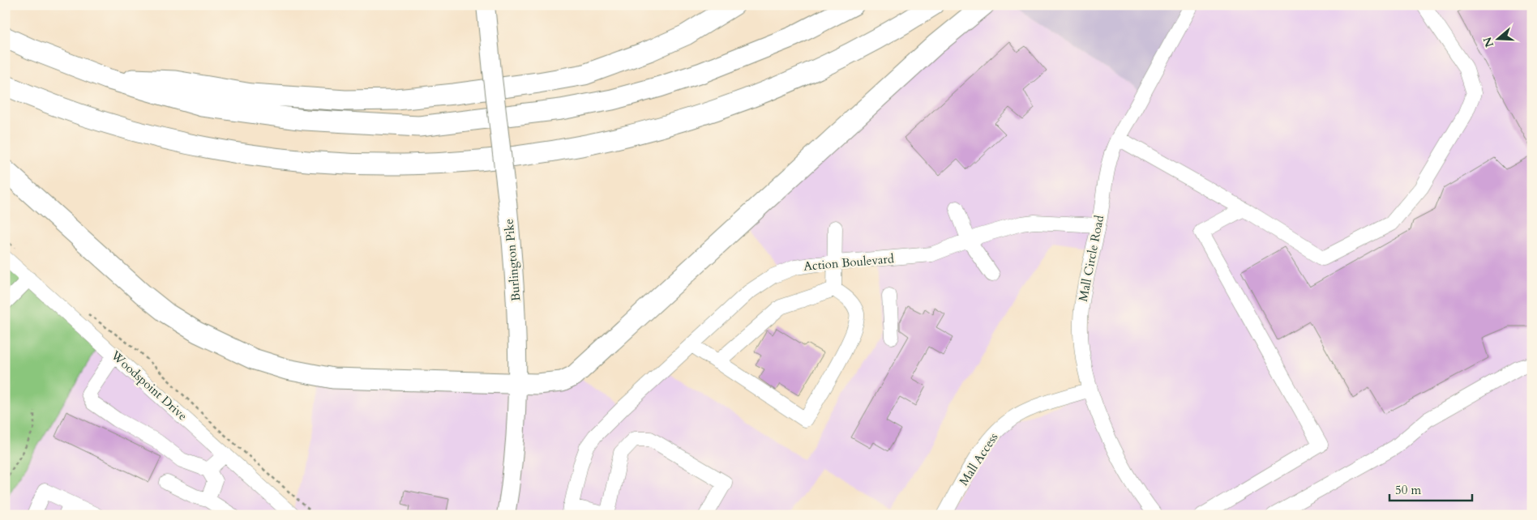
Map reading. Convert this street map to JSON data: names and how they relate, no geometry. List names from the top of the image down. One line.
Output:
{"streets":{"main road":["Burlington Pike"],"street":["Mall Circle Road","Action Boulevard","Woodspoint Drive","Mall Access"]},"crossings":[["Mall Circle Road","Action Boulevard"],["Mall Circle Road","Mall Access"]],"scale_bar":"50 m","north":"left"}
